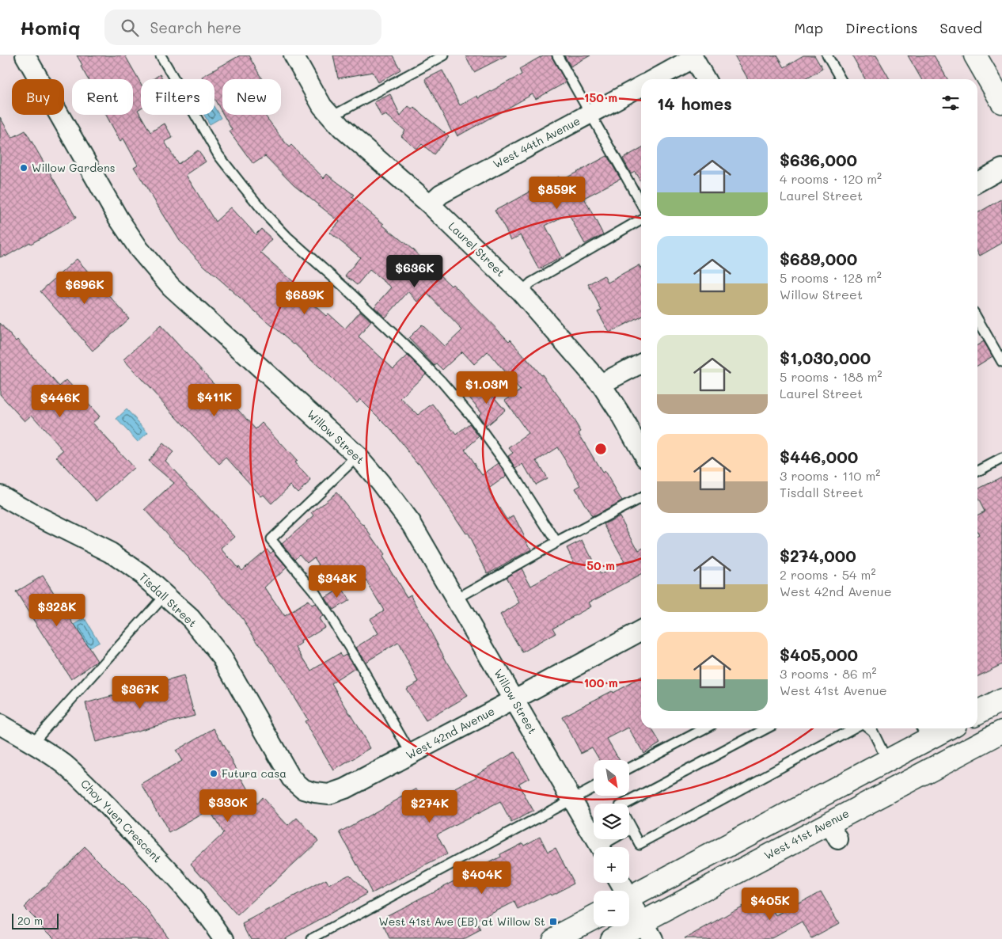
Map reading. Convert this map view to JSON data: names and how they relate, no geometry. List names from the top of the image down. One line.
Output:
{"streets":{"main road":["West 41st Avenue"],"street":["West 44th Avenue","Laurel Street","Willow Street","Tisdall Street","West 42nd Avenue","Choy Yuen Crescent"]},"crossings":[["West 44th Avenue","Laurel Street"],["Willow Street","West 42nd Avenue"],["Tisdall Street","West 42nd Avenue"]],"places":{"other":["Willow Gardens","Futura casa"],"transit":["West 41st Ave (EB) at Willow St"]},"scale_bar":"20 m","north":"bottom right","page":{"header":"Homiq","search":"Search here","nav":["Map","Directions","Saved"],"chip":["Buy","Rent","Filters","New"],"heading":"14 homes","list":[{"name":"$636,000","note":"4 rooms · 120 m² · Laurel Street"},{"name":"$689,000","note":"5 rooms · 128 m² · Willow Street"},{"name":"$1,030,000","note":"5 rooms · 188 m² · Laurel Street"},{"name":"$446,000","note":"3 rooms · 110 m² · Tisdall Street"},{"name":"$274,000","note":"2 rooms · 54 m² · West 42nd Avenue"},{"name":"$405,000","note":"3 rooms · 86 m² · West 41st Avenue"}],"price":["$859K","$636K","$696K","$689K","$1.03M","$411K","$446K","$348K","$328K","$367K","$330K","$274K","$404K","$405K"],"map_buttons":["+","−"],"scale":"20 m"},"rings":["150 m","50 m","100 m"]}
